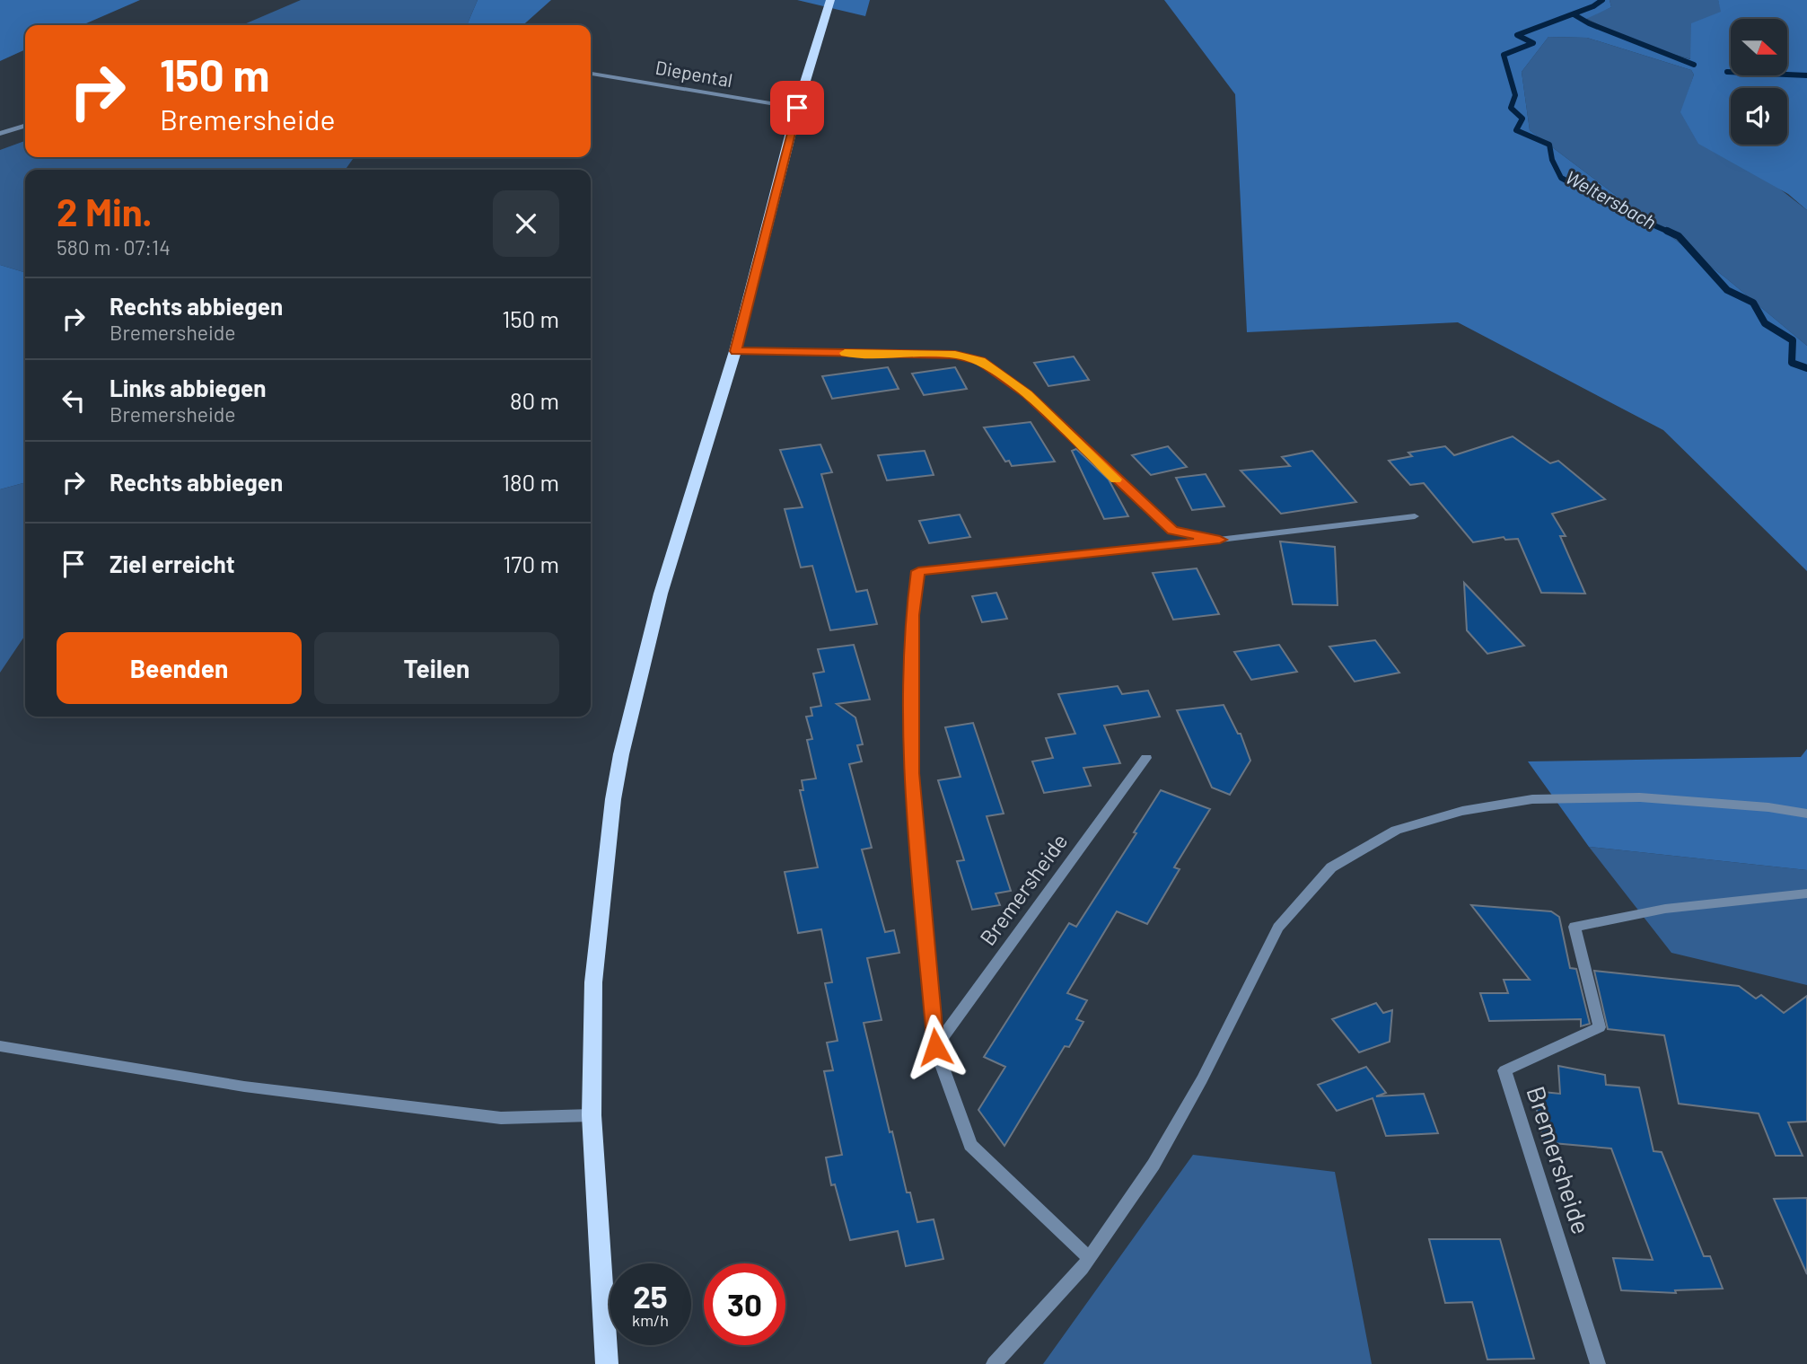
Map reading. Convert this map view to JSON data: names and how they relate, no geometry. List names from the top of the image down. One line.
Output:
{"streets":{"street":["Diepental","Bremersheide"]},"water":["Weltersbach"],"north":"right","page":{"turn":["150 m","Bremersheide"],"heading":["2 Min.","580 m · 07:14"],"list":[{"name":"Rechts abbiegen","note":"Bremersheide","value":"150 m"},{"name":"Links abbiegen","note":"Bremersheide","value":"80 m"},{"name":"Rechts abbiegen","value":"180 m"},{"name":"Ziel erreicht","value":"170 m"}],"buttons":["Beenden","Teilen"],"speed":"25 km/h","limit":"30"}}
